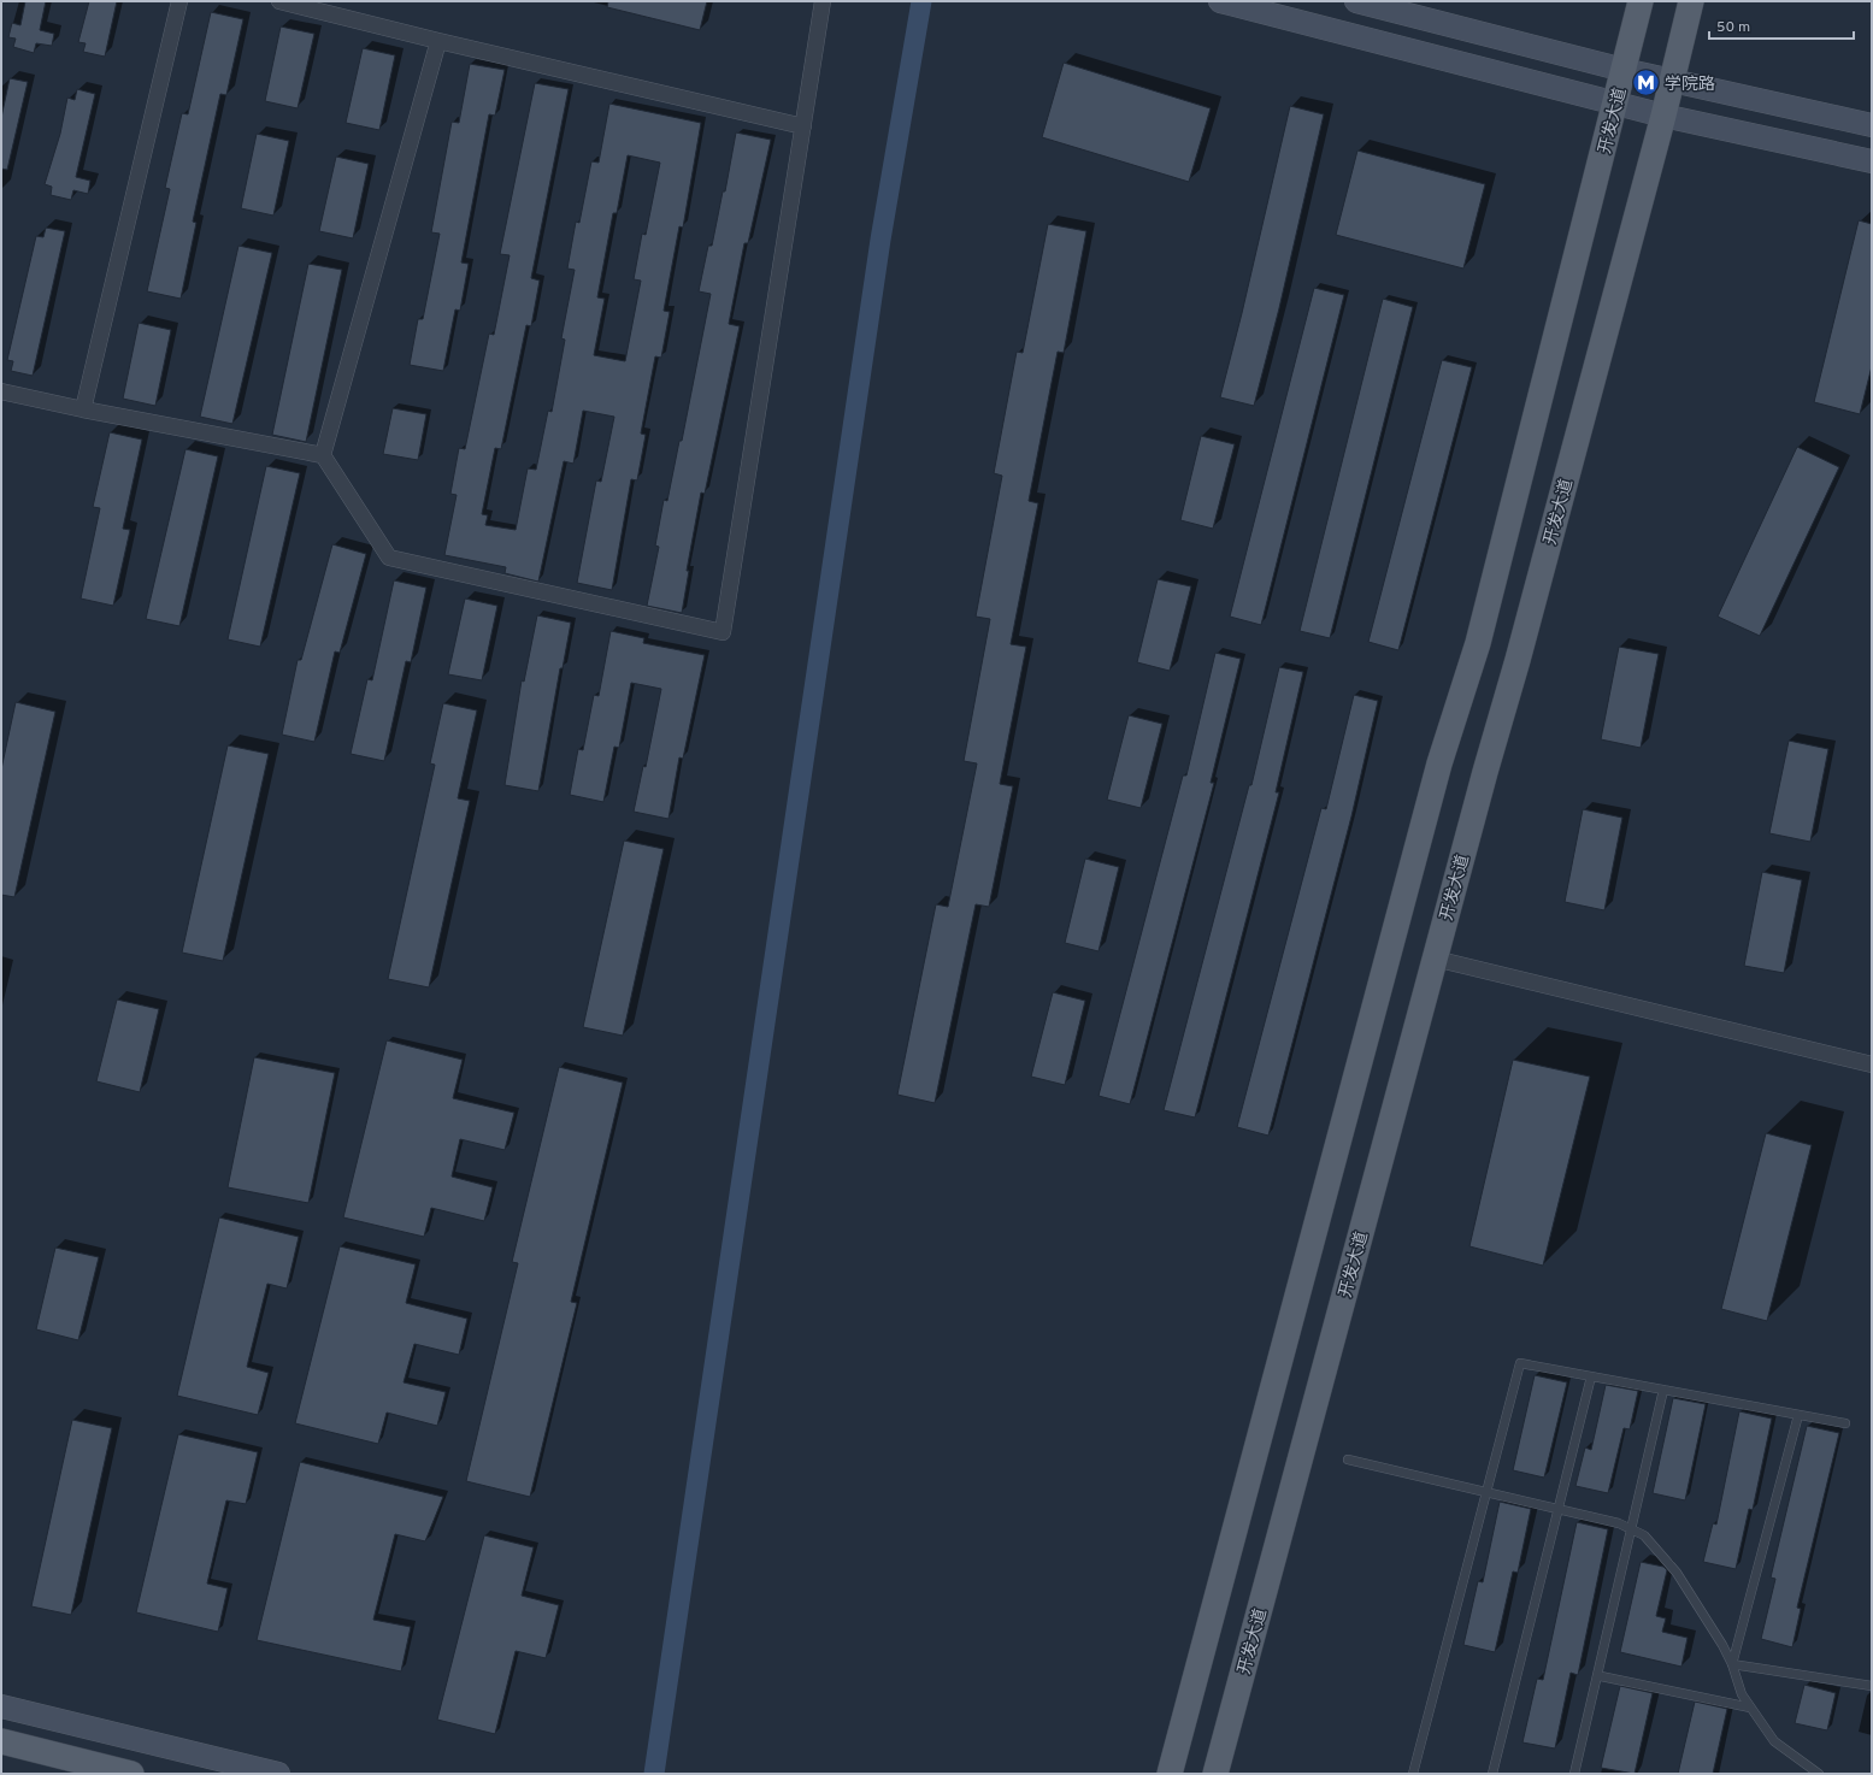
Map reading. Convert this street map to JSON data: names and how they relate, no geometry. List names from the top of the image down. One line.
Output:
{"streets":{"main road":["开发大道"]},"places":{"metro station":["学院路"]},"scale_bar":"50 m"}
